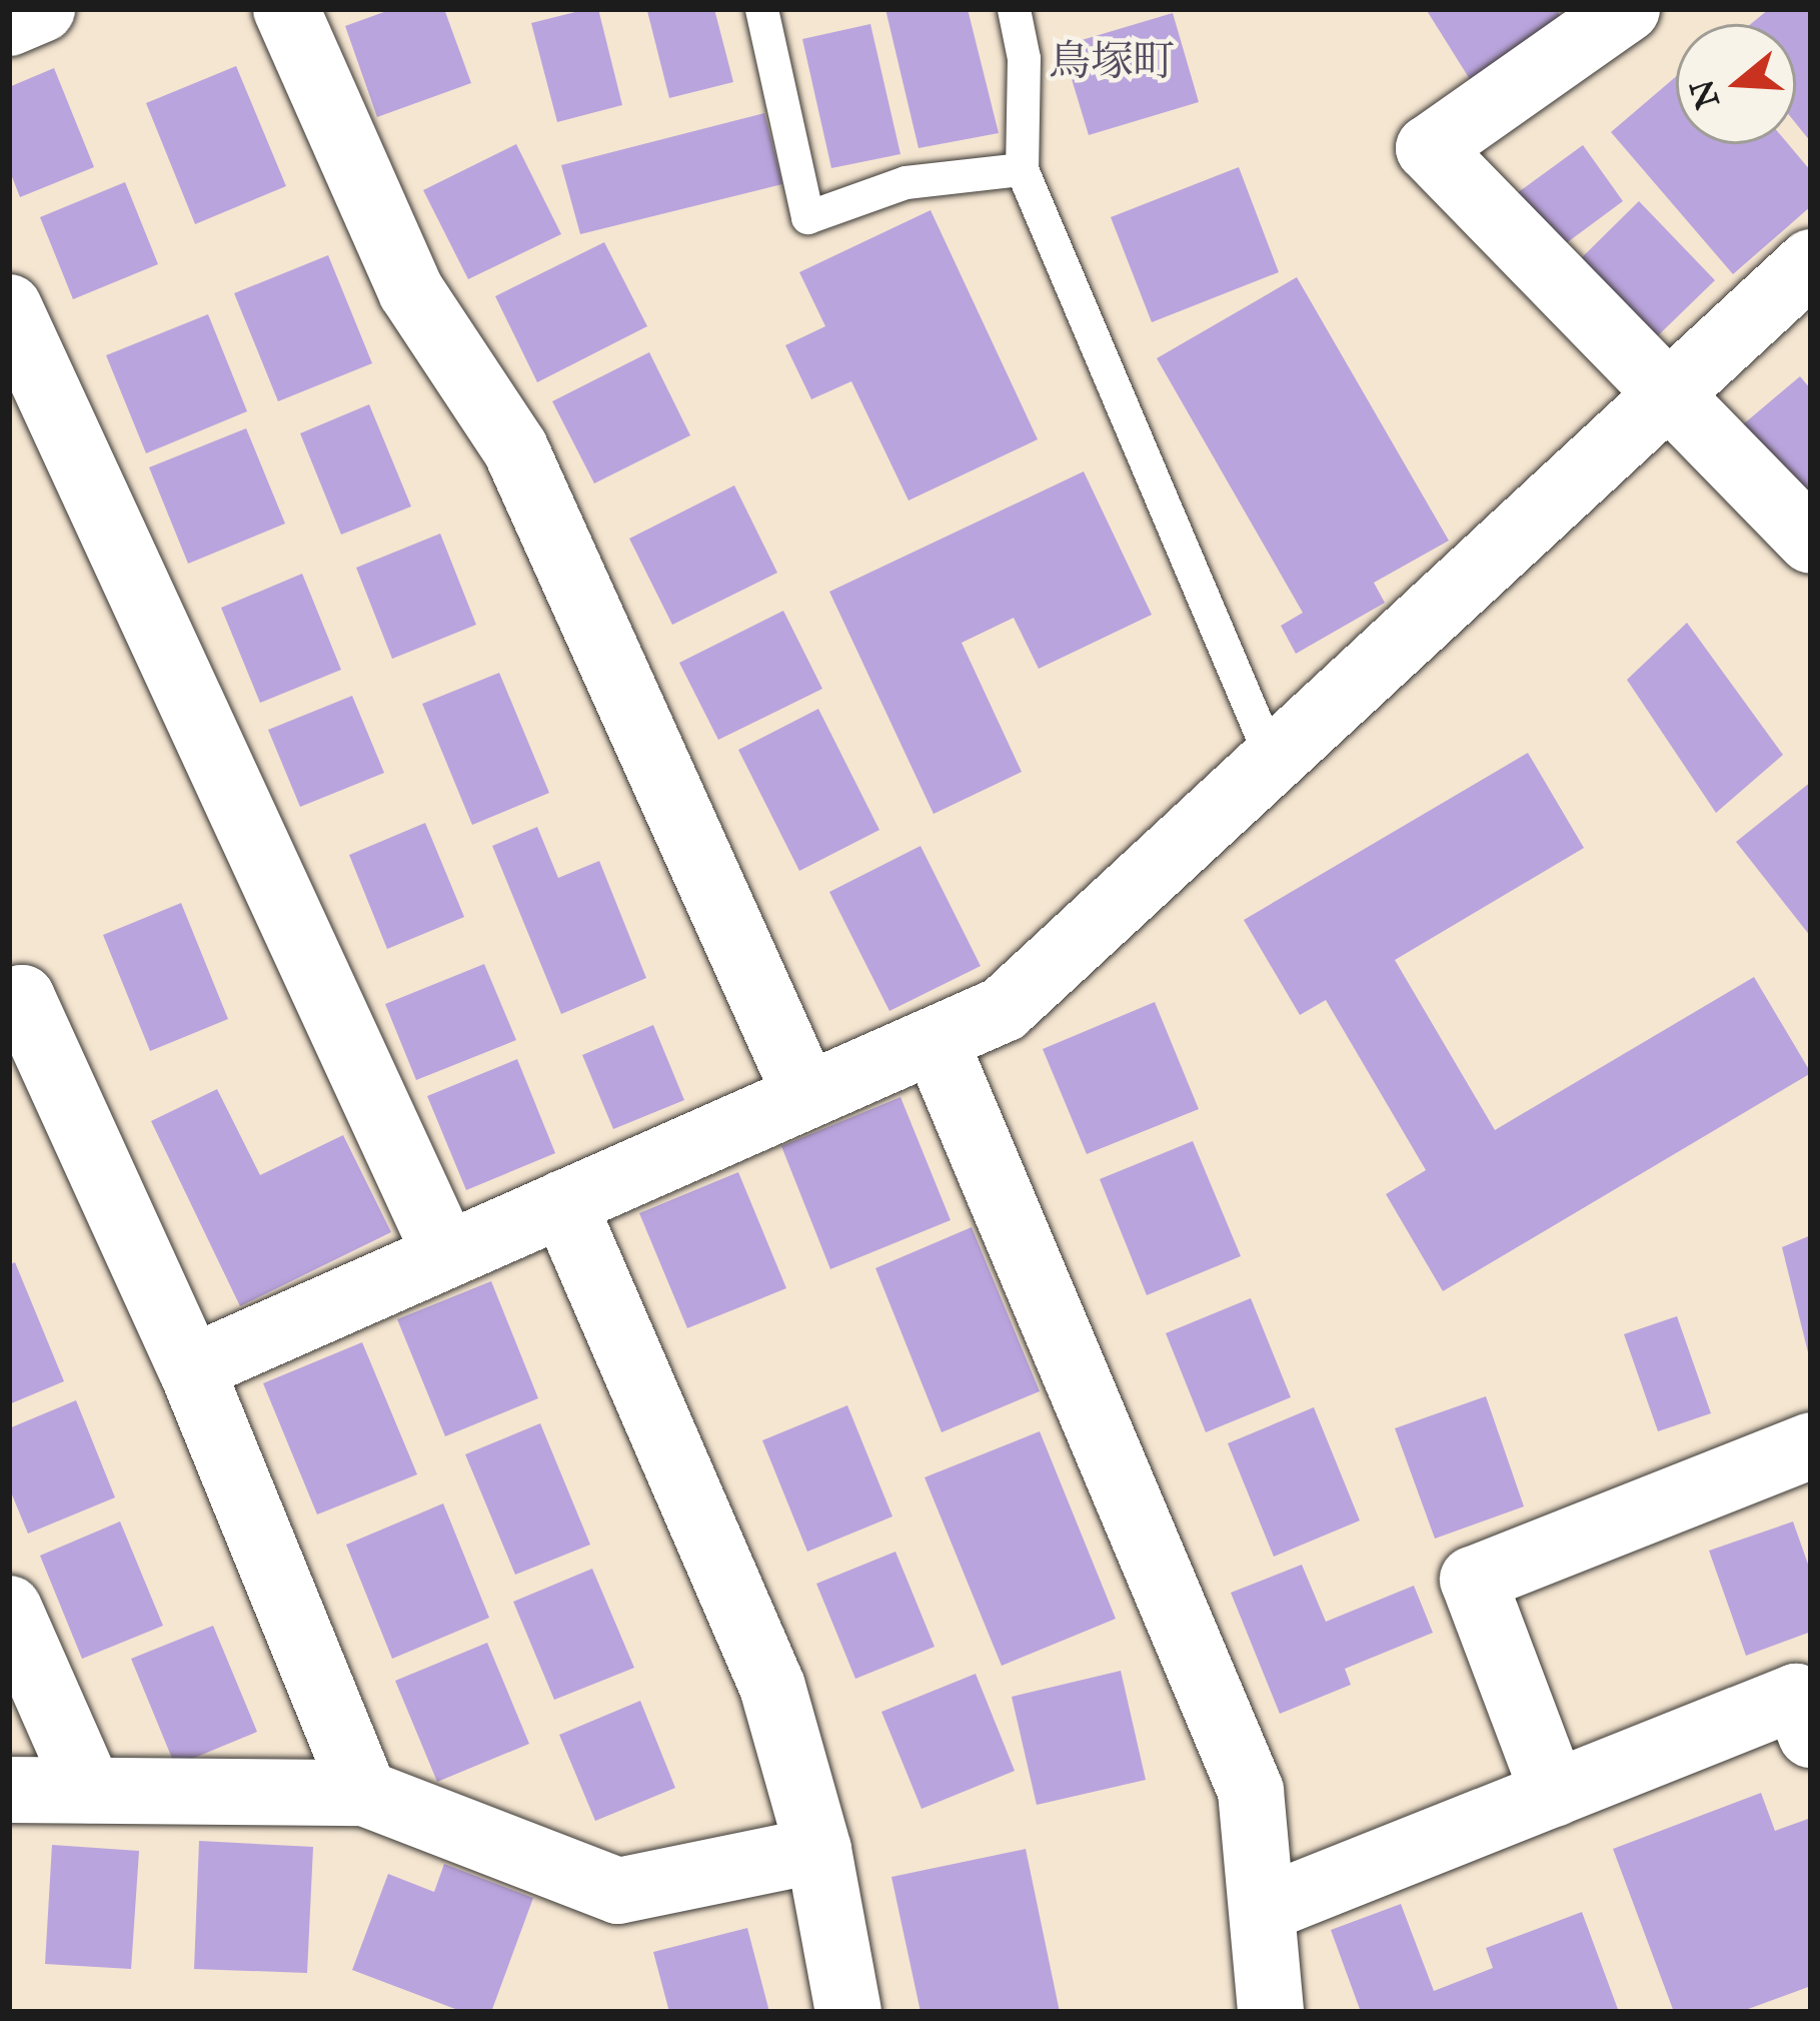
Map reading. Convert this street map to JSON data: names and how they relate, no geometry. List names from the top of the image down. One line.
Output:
{"districts":["鳥塚町"],"north":"left"}
